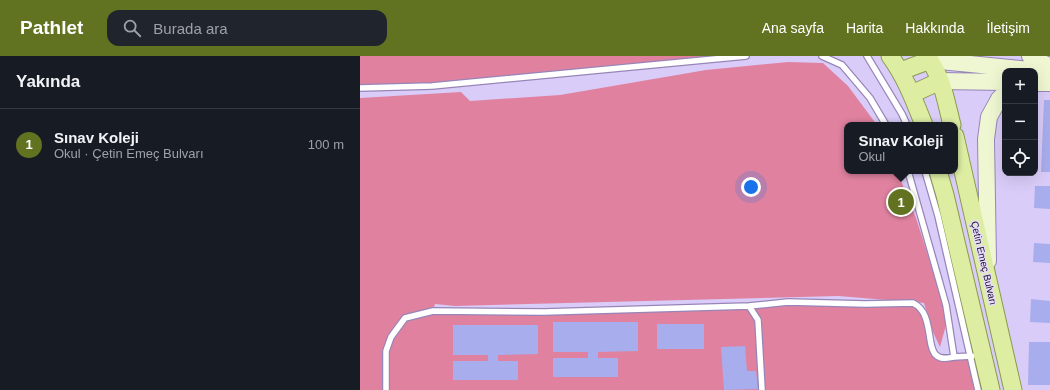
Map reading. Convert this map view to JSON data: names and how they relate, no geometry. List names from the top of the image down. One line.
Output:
{"streets":{"main road":["Çetin Emeç Bulvarı"]},"page":{"header":"Pathlet","search":"Burada ara","nav":["Ana sayfa","Harita","Hakkında","İletişim"],"heading":"Yakında","map_buttons":["+","−"],"list":[{"mark":"1","name":"Sınav Koleji","note":"Okul · Çetin Emeç Bulvarı","value":"100 m"}],"popup":["Sınav Koleji","Okul"],"pins":"1"}}
